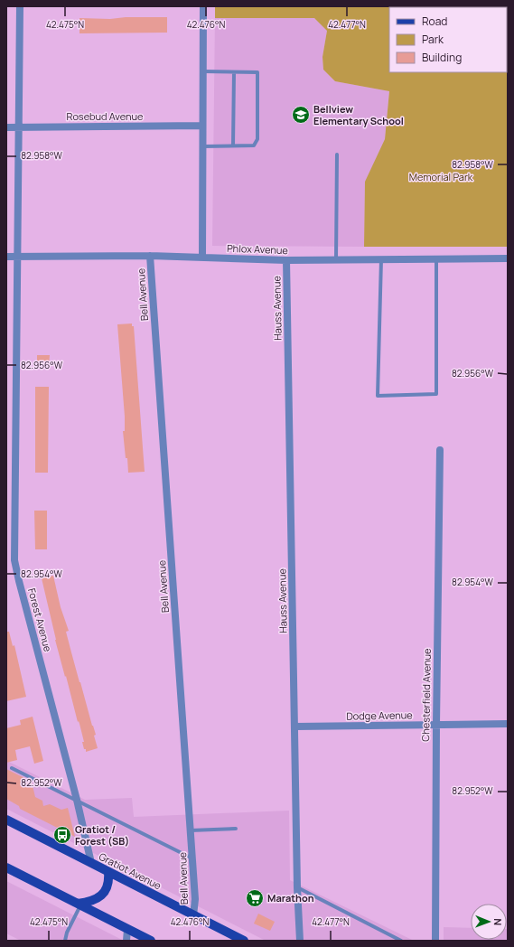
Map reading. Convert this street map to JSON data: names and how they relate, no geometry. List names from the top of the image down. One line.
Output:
{"streets":{"main road":["Gratiot Avenue"],"street":["Rosebud Avenue","Phlox Avenue","Bell Avenue","Hauss Avenue","Forest Avenue","Chesterfield Avenue","Dodge Avenue"]},"crossings":[["Rosebud Avenue","Forest Avenue"],["Phlox Avenue","Bell Avenue"],["Phlox Avenue","Hauss Avenue"],["Phlox Avenue","Forest Avenue"],["Bell Avenue","Gratiot Avenue"],["Hauss Avenue","Dodge Avenue"],["Forest Avenue","Gratiot Avenue"],["Chesterfield Avenue","Dodge Avenue"]],"parks":["Memorial Park"],"places":{"school or university":["Bellview Elementary School"],"bus stop":["Gratiot / Forest (SB)"],"supermarket":["Marathon"]},"legend":["Road","Park","Building"],"north":"right","coordinates":["42.475°N","42.476°N","42.477°N","82.958°W","82.956°W","82.954°W","82.952°W"]}
